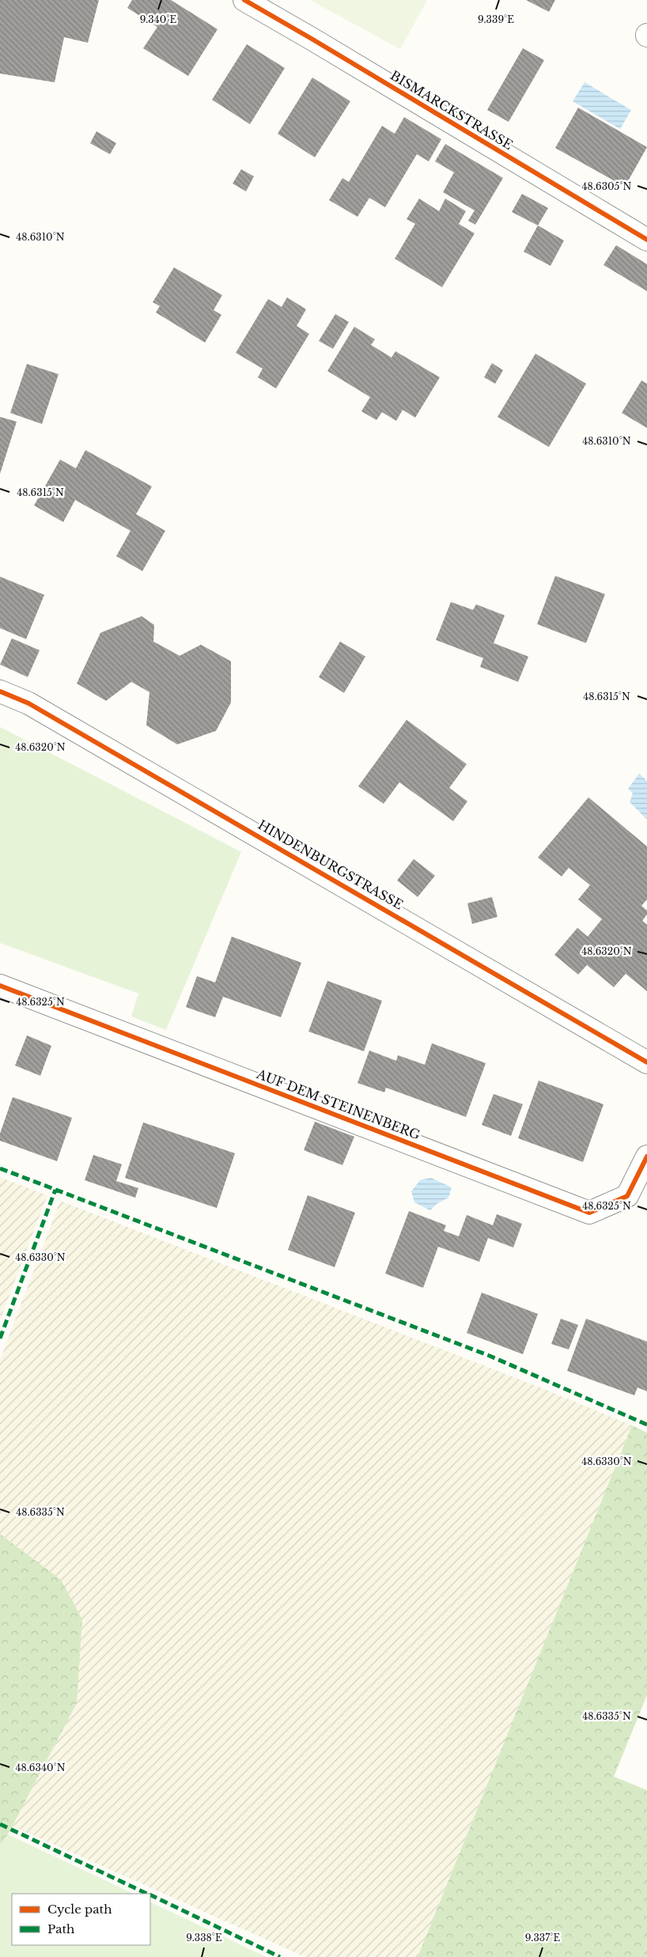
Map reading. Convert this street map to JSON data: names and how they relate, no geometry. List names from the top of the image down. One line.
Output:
{"streets":{"street":["BISMARCKSTRASSE","HINDENBURGSTRASSE","AUF DEM STEINENBERG"]},"legend":["Cycle path","Path"],"coordinates":["9.340°E","9.339°E","48.6305°N","48.6310°N","48.6315°N","48.6320°N","48.6325°N","48.6330°N","48.6335°N","48.6340°N","9.338°E","9.337°E"]}
